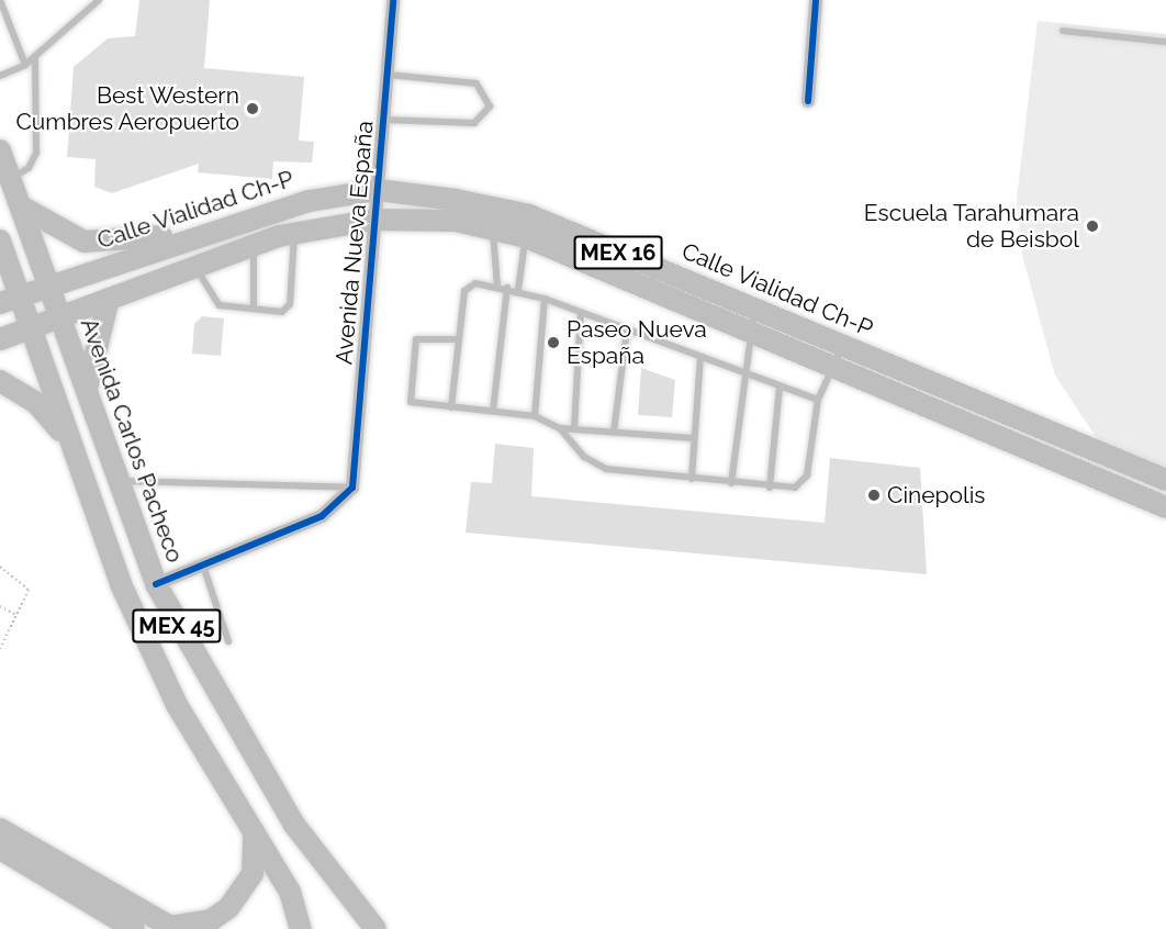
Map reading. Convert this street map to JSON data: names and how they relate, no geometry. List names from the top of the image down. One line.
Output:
{"streets":{"main road":["Calle Vialidad Ch-P","MEX 16","Avenida Carlos Pacheco","MEX 45"],"street":["Avenida Nueva España"]},"crossings":[["Calle Vialidad Ch-P","Avenida Nueva España"],["Calle Vialidad Ch-P","Avenida Carlos Pacheco"],["Calle Vialidad Ch-P","MEX 45"]],"places":["Best Western Cumbres Aeropuerto","Escuela Tarahumara de Beisbol","Paseo Nueva España","Cinepolis"]}
